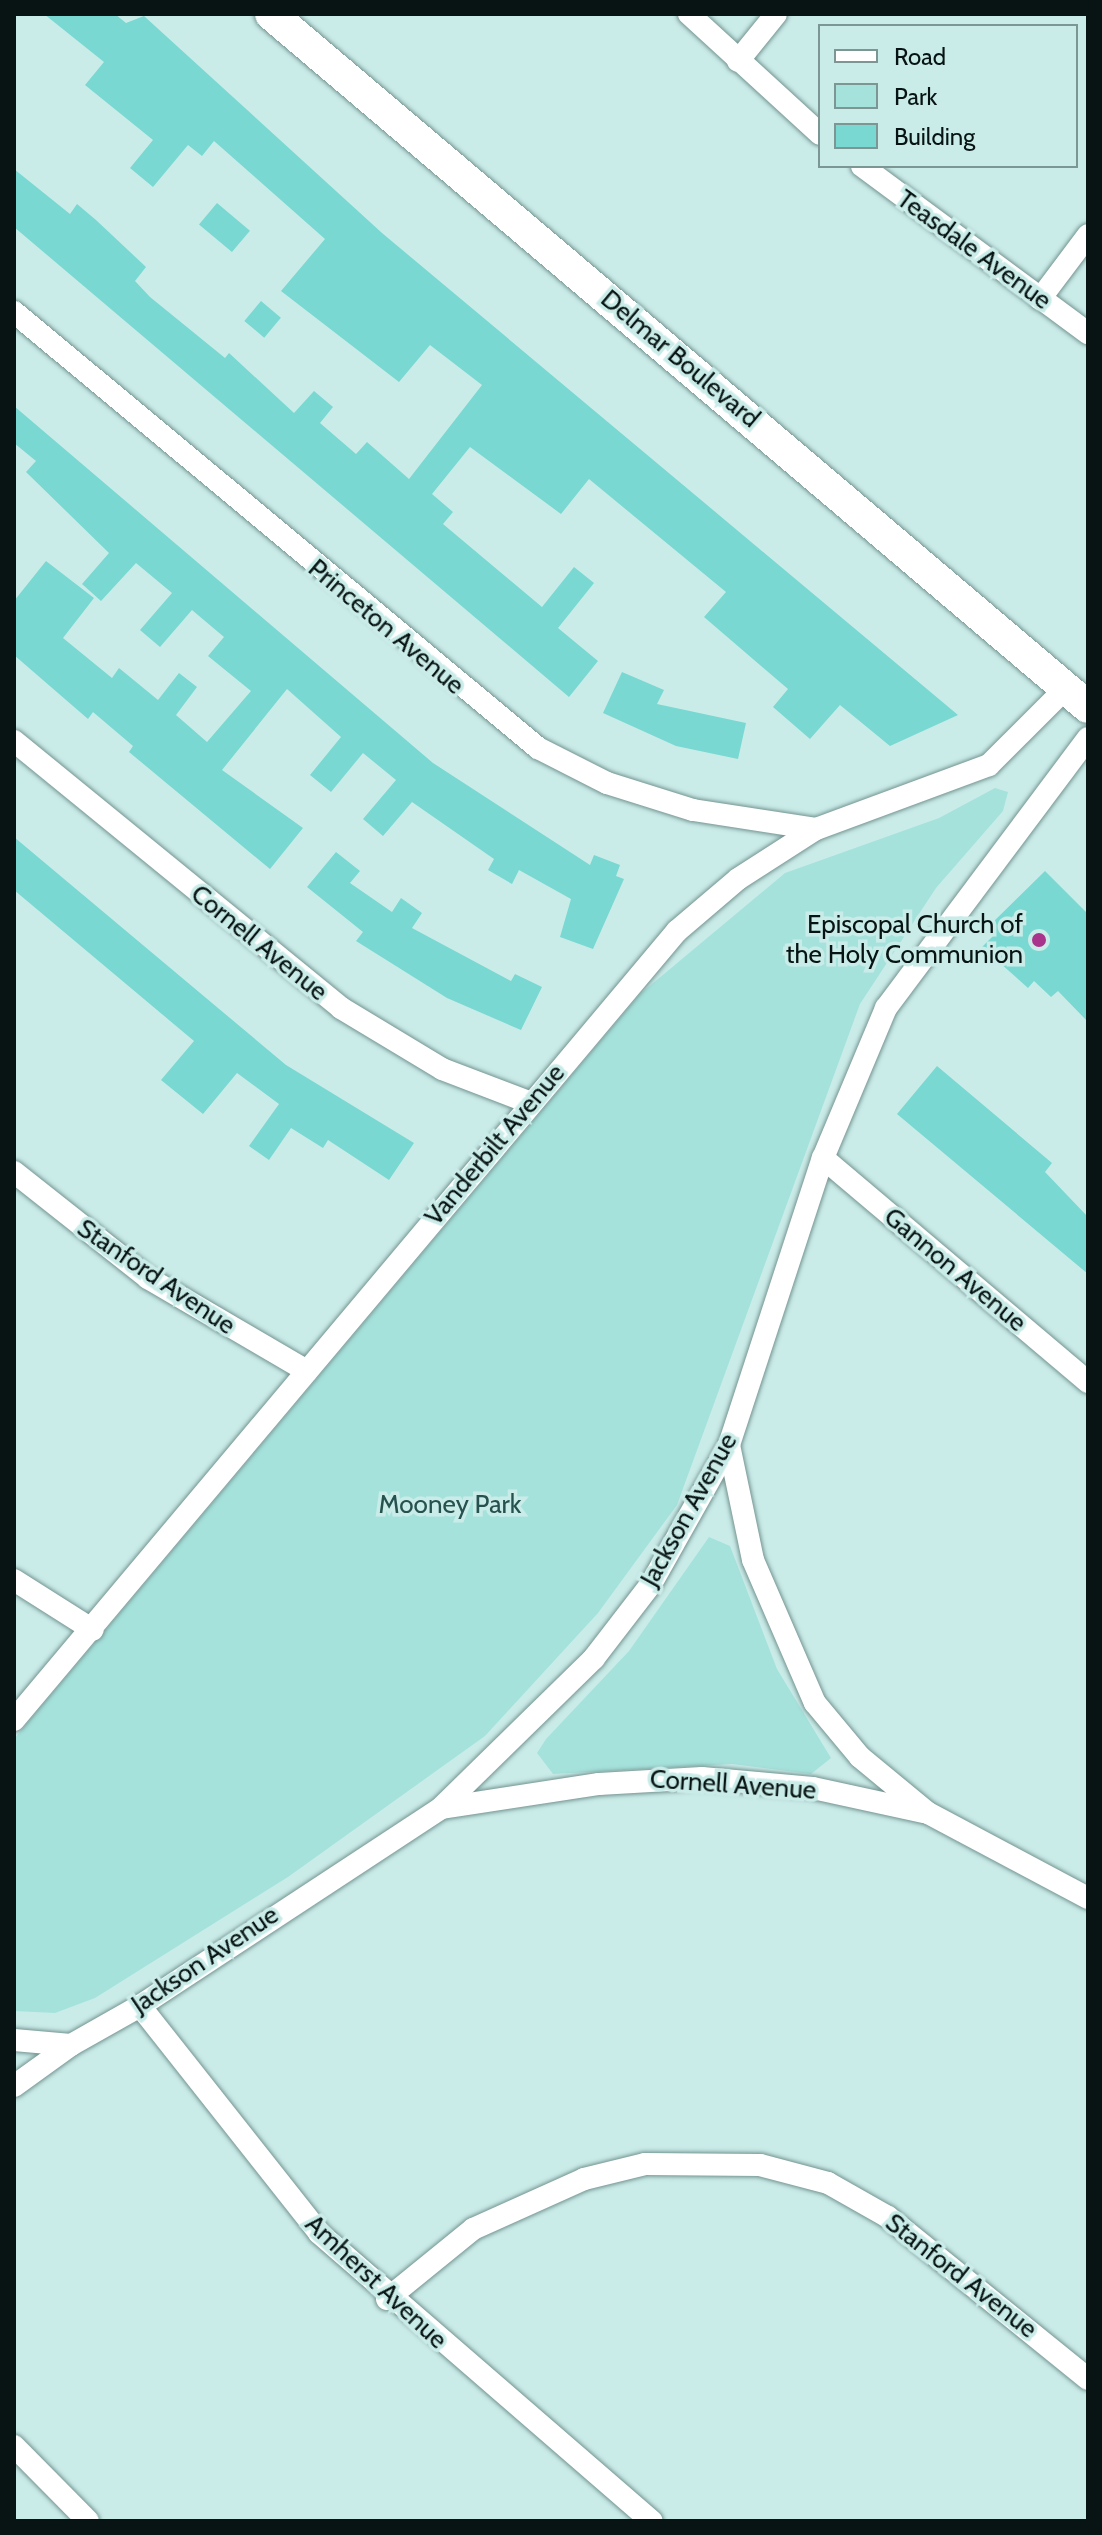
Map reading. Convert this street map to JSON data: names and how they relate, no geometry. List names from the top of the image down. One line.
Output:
{"streets":{"main road":["Delmar Boulevard"],"street":["Teasdale Avenue","Princeton Avenue","Cornell Avenue","Vanderbilt Avenue","Gannon Avenue","Stanford Avenue","Jackson Avenue","Amherst Avenue"]},"crossings":[["Delmar Boulevard","Vanderbilt Avenue"],["Princeton Avenue","Vanderbilt Avenue"],["Cornell Avenue","Vanderbilt Avenue"],["Cornell Avenue","Jackson Avenue"],["Vanderbilt Avenue","Stanford Avenue"],["Gannon Avenue","Jackson Avenue"],["Stanford Avenue","Amherst Avenue"],["Jackson Avenue","Amherst Avenue"]],"parks":["Mooney Park"],"places":["Episcopal Church of the Holy Communion"],"legend":["Road","Park","Building"]}
